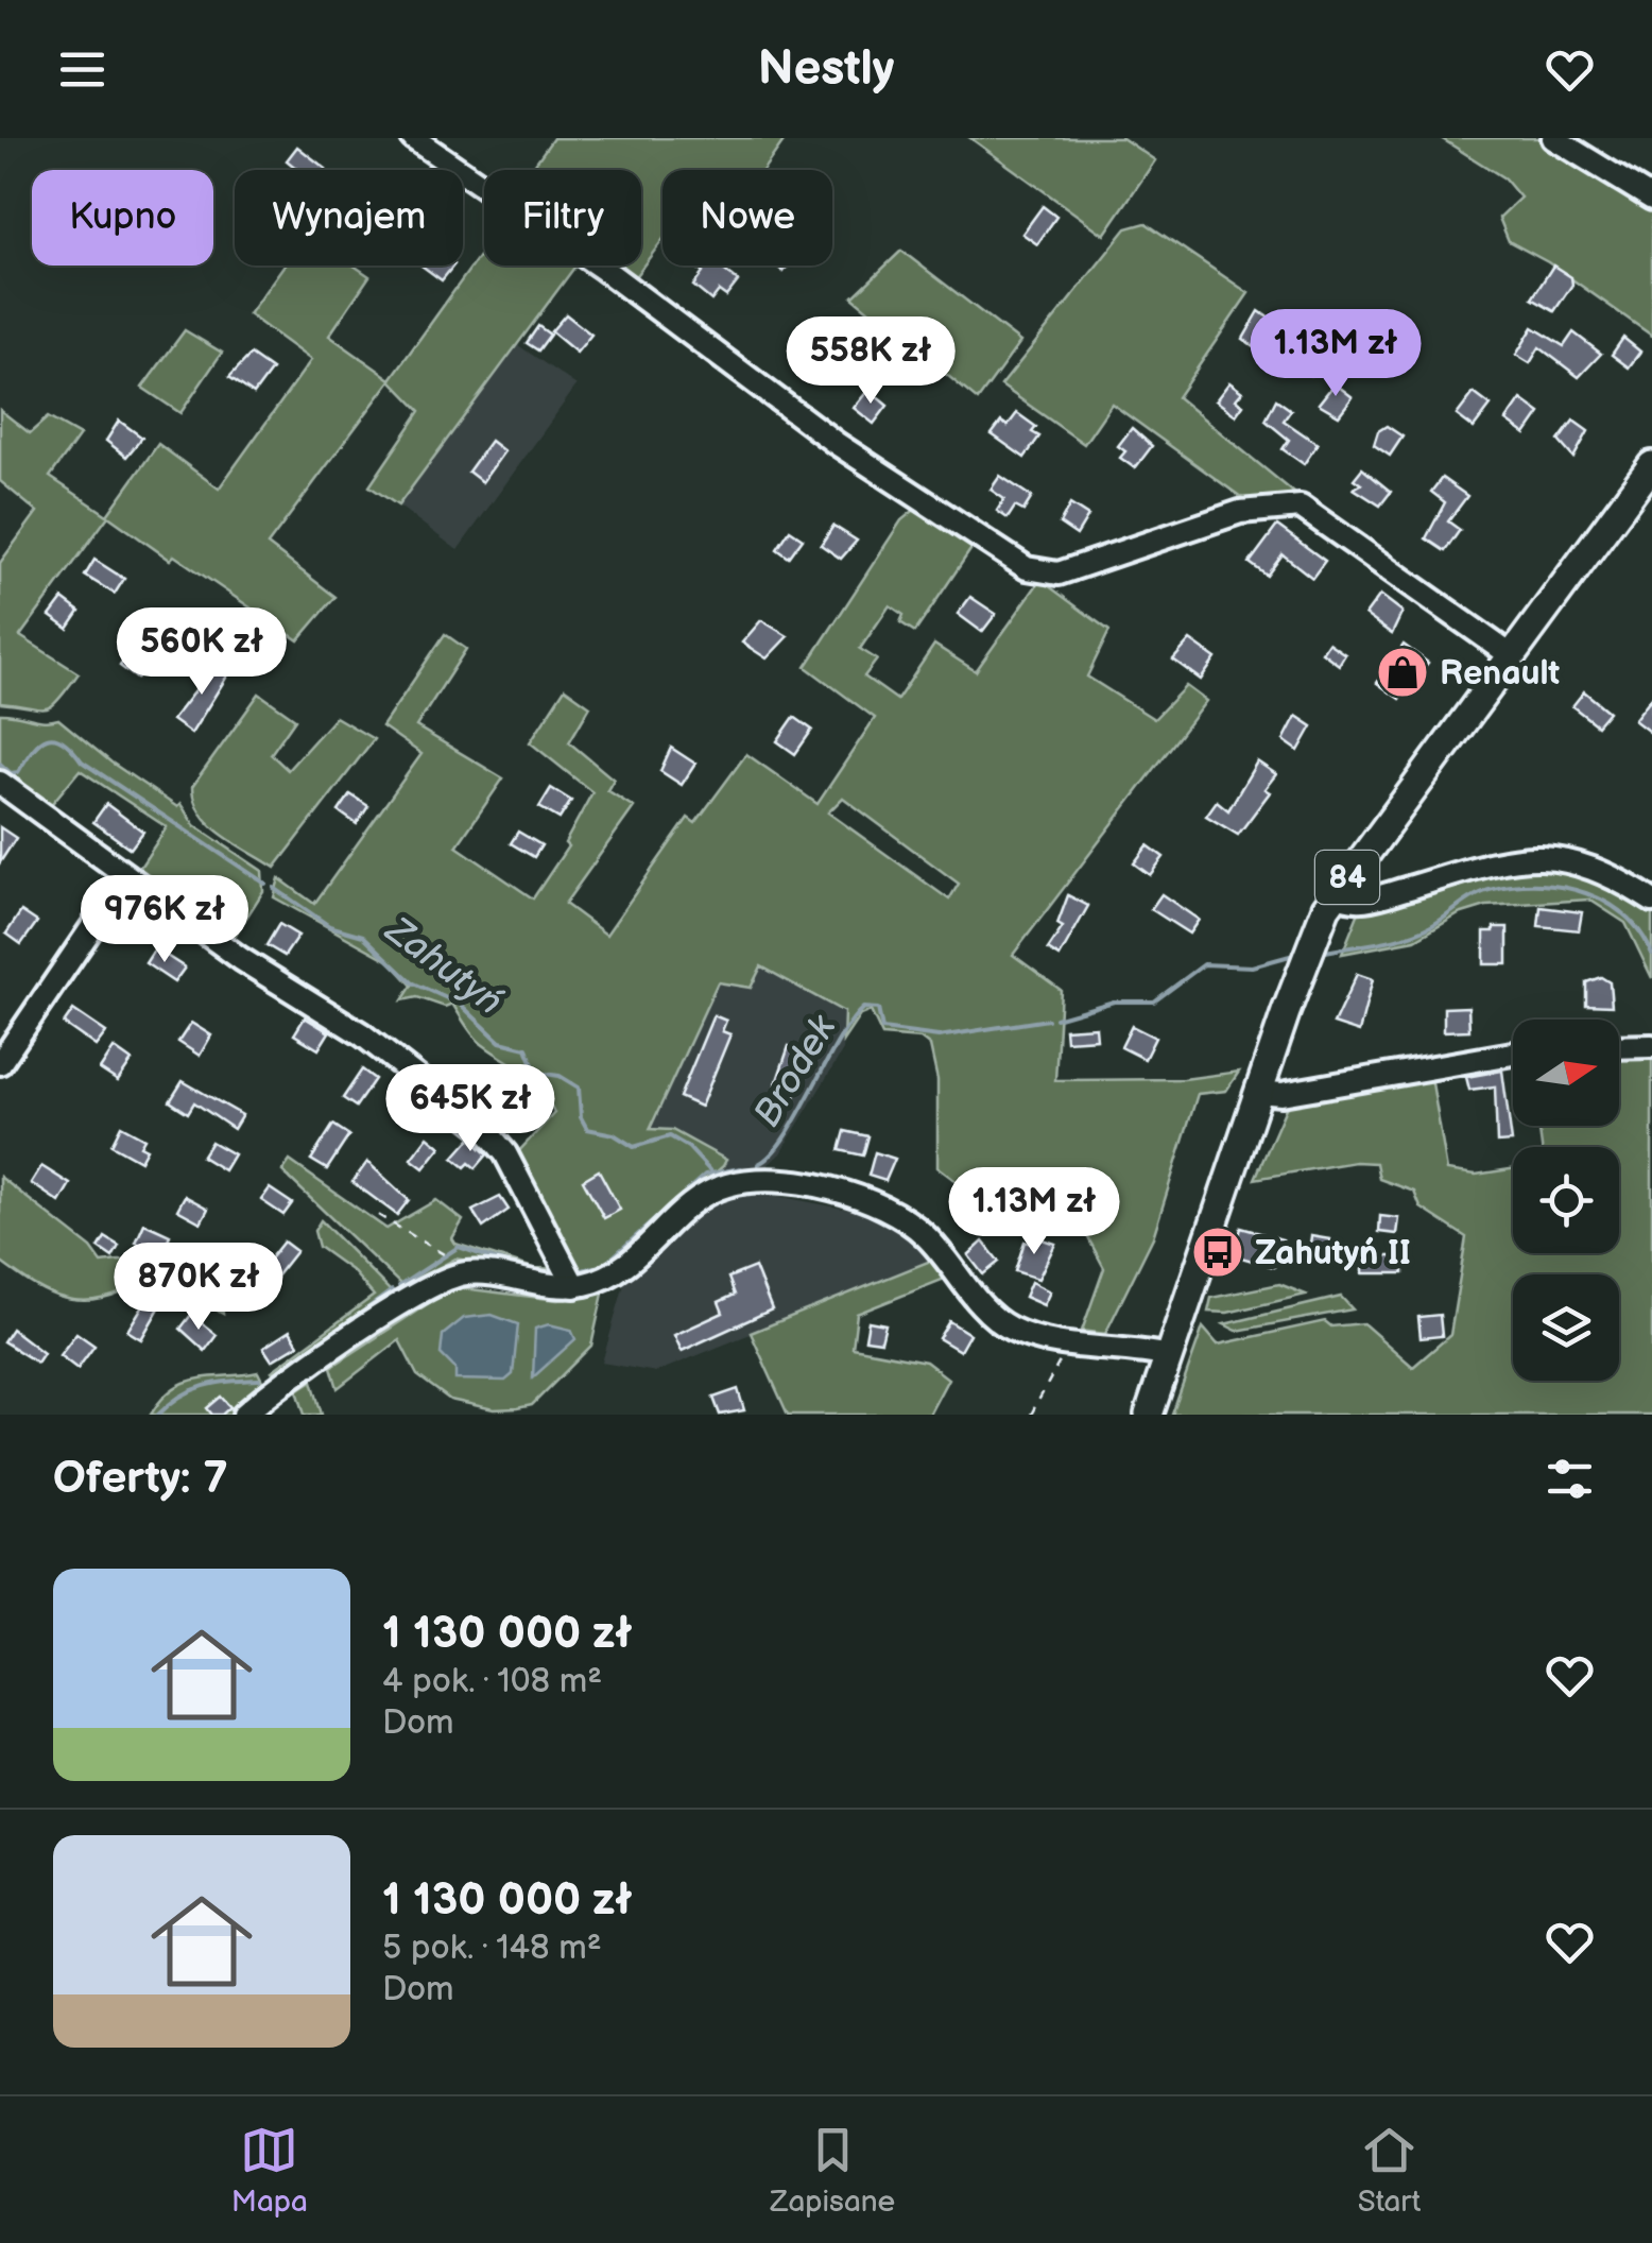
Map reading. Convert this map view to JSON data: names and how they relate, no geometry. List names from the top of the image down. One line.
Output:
{"streets":{"main road":["84"]},"water":["Zahutyń","Brodek"],"places":{"shop":["Renault"],"bus stop":["Zahutyń II"]},"north":"right","page":{"header":"Nestly","chip":["Kupno","Wynajem","Filtry","Nowe"],"price":["1.13M zł","558K zł","560K zł","976K zł","645K zł","1.13M zł","870K zł"],"heading":"Oferty: 7","list":[{"name":"1 130 000 zł","note":"4 pok. · 108 m² · Dom"},{"name":"1 130 000 zł","note":"5 pok. · 148 m² · Dom"}],"tabs":["Mapa","Zapisane","Start"]}}
